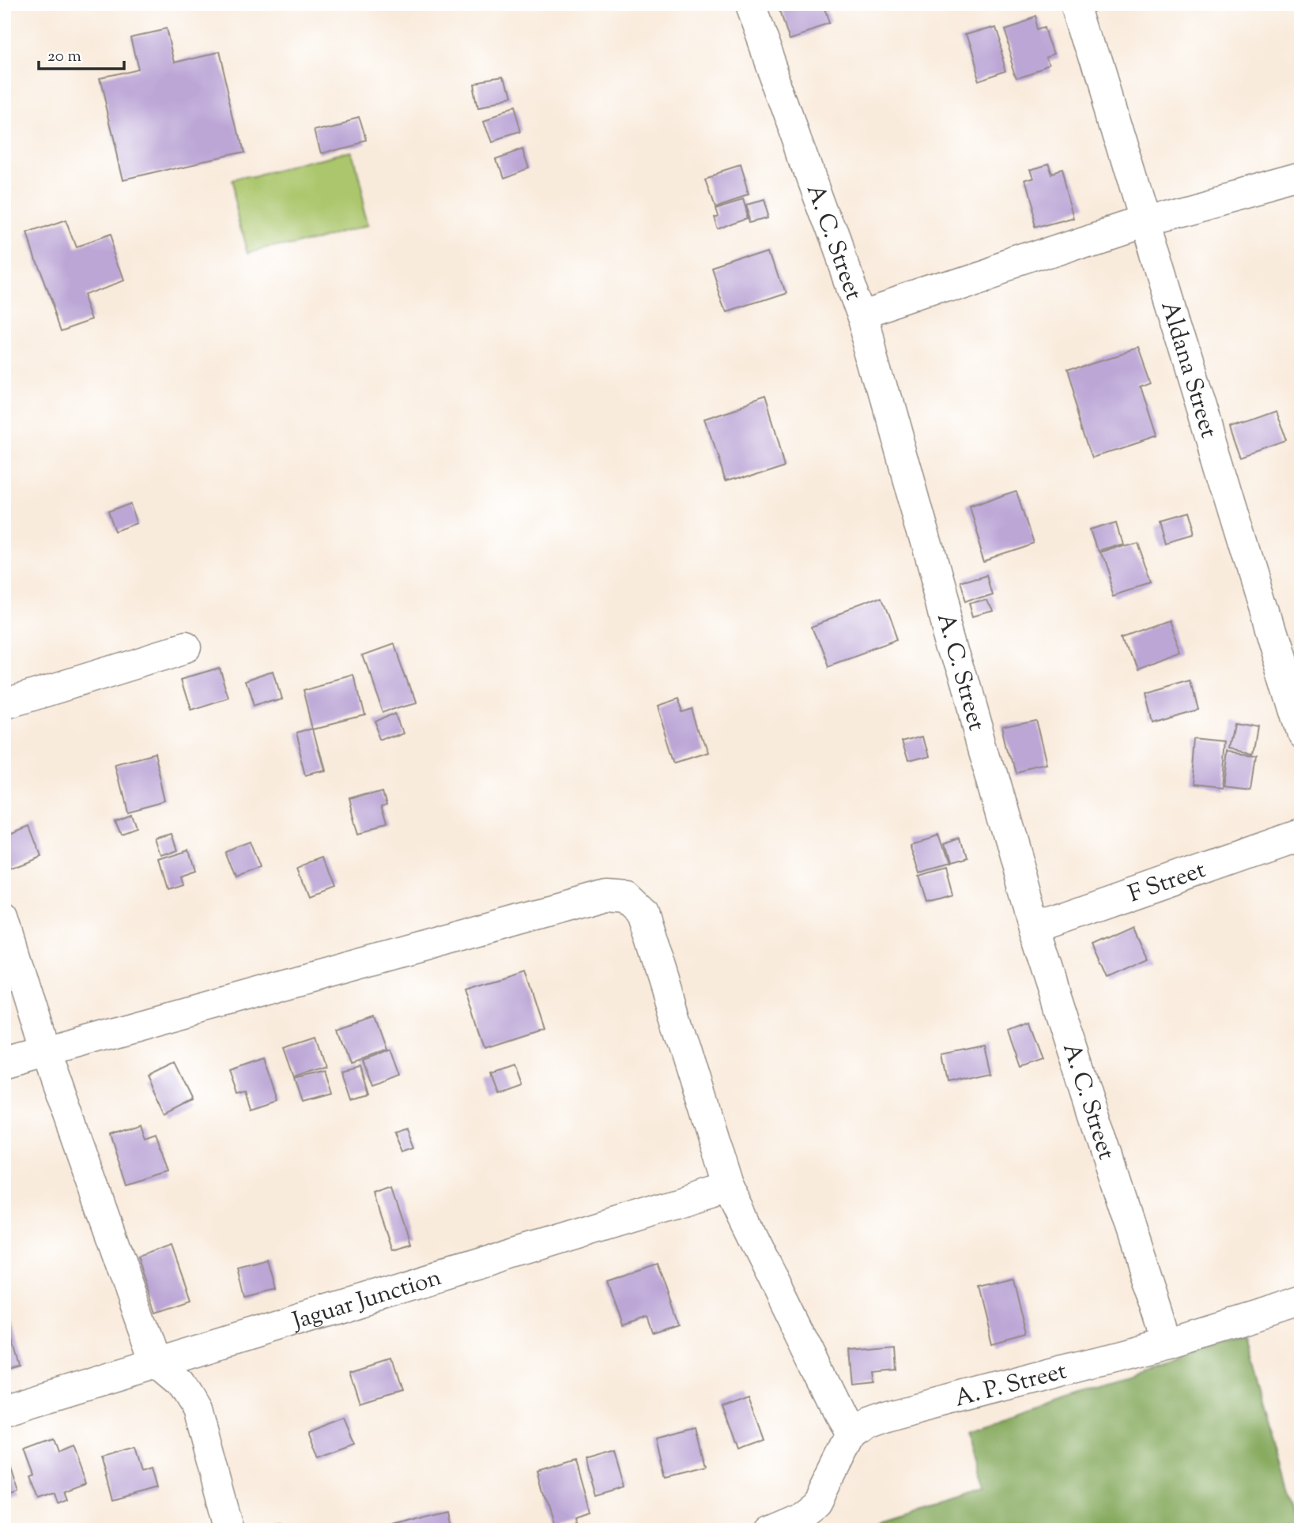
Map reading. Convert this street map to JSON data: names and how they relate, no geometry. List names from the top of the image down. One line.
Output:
{"streets":{"street":["A. C. Street","Aldana Street","F Street","Jaguar Junction","A. P. Street"]},"crossings":[["A. C. Street","F Street"],["A. C. Street","A. P. Street"]],"scale_bar":"20 m"}
